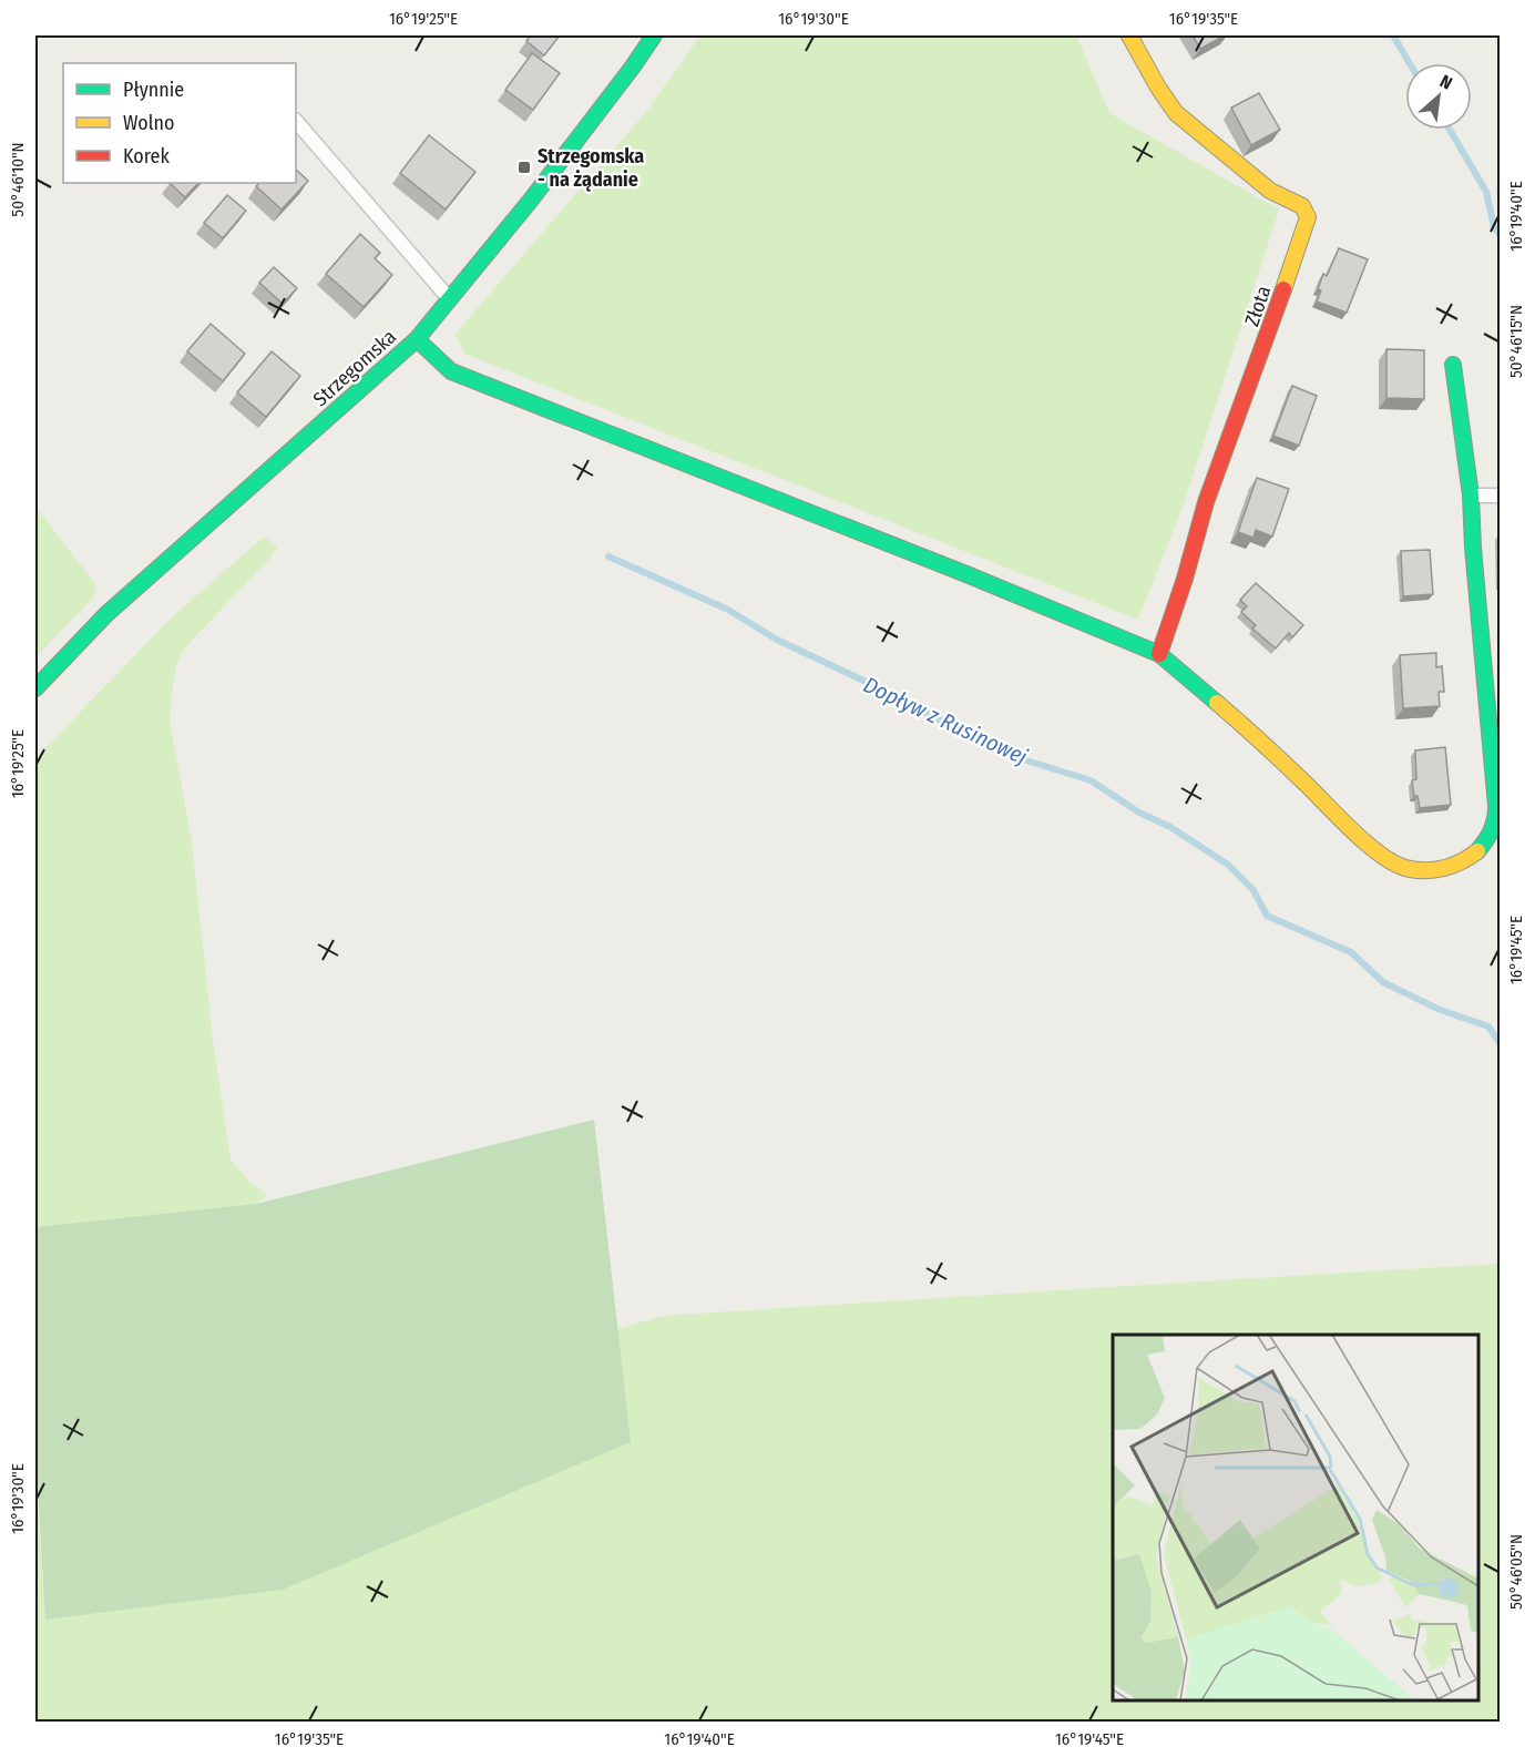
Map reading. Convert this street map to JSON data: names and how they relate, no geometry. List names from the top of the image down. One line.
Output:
{"streets":{"street":["Złota","Strzegomska"]},"water":["Dopływ z Rusinowej"],"places":{"transit":["Strzegomska - na żądanie"]},"legend":["Płynnie","Wolno","Korek"],"north":"top right","coordinates":["16°19'25\"E","16°19'30\"E","16°19'35\"E","50°46'10\"N","16°19'40\"E","50°46'15\"N","16°19'45\"E","50°46'05\"N"]}
